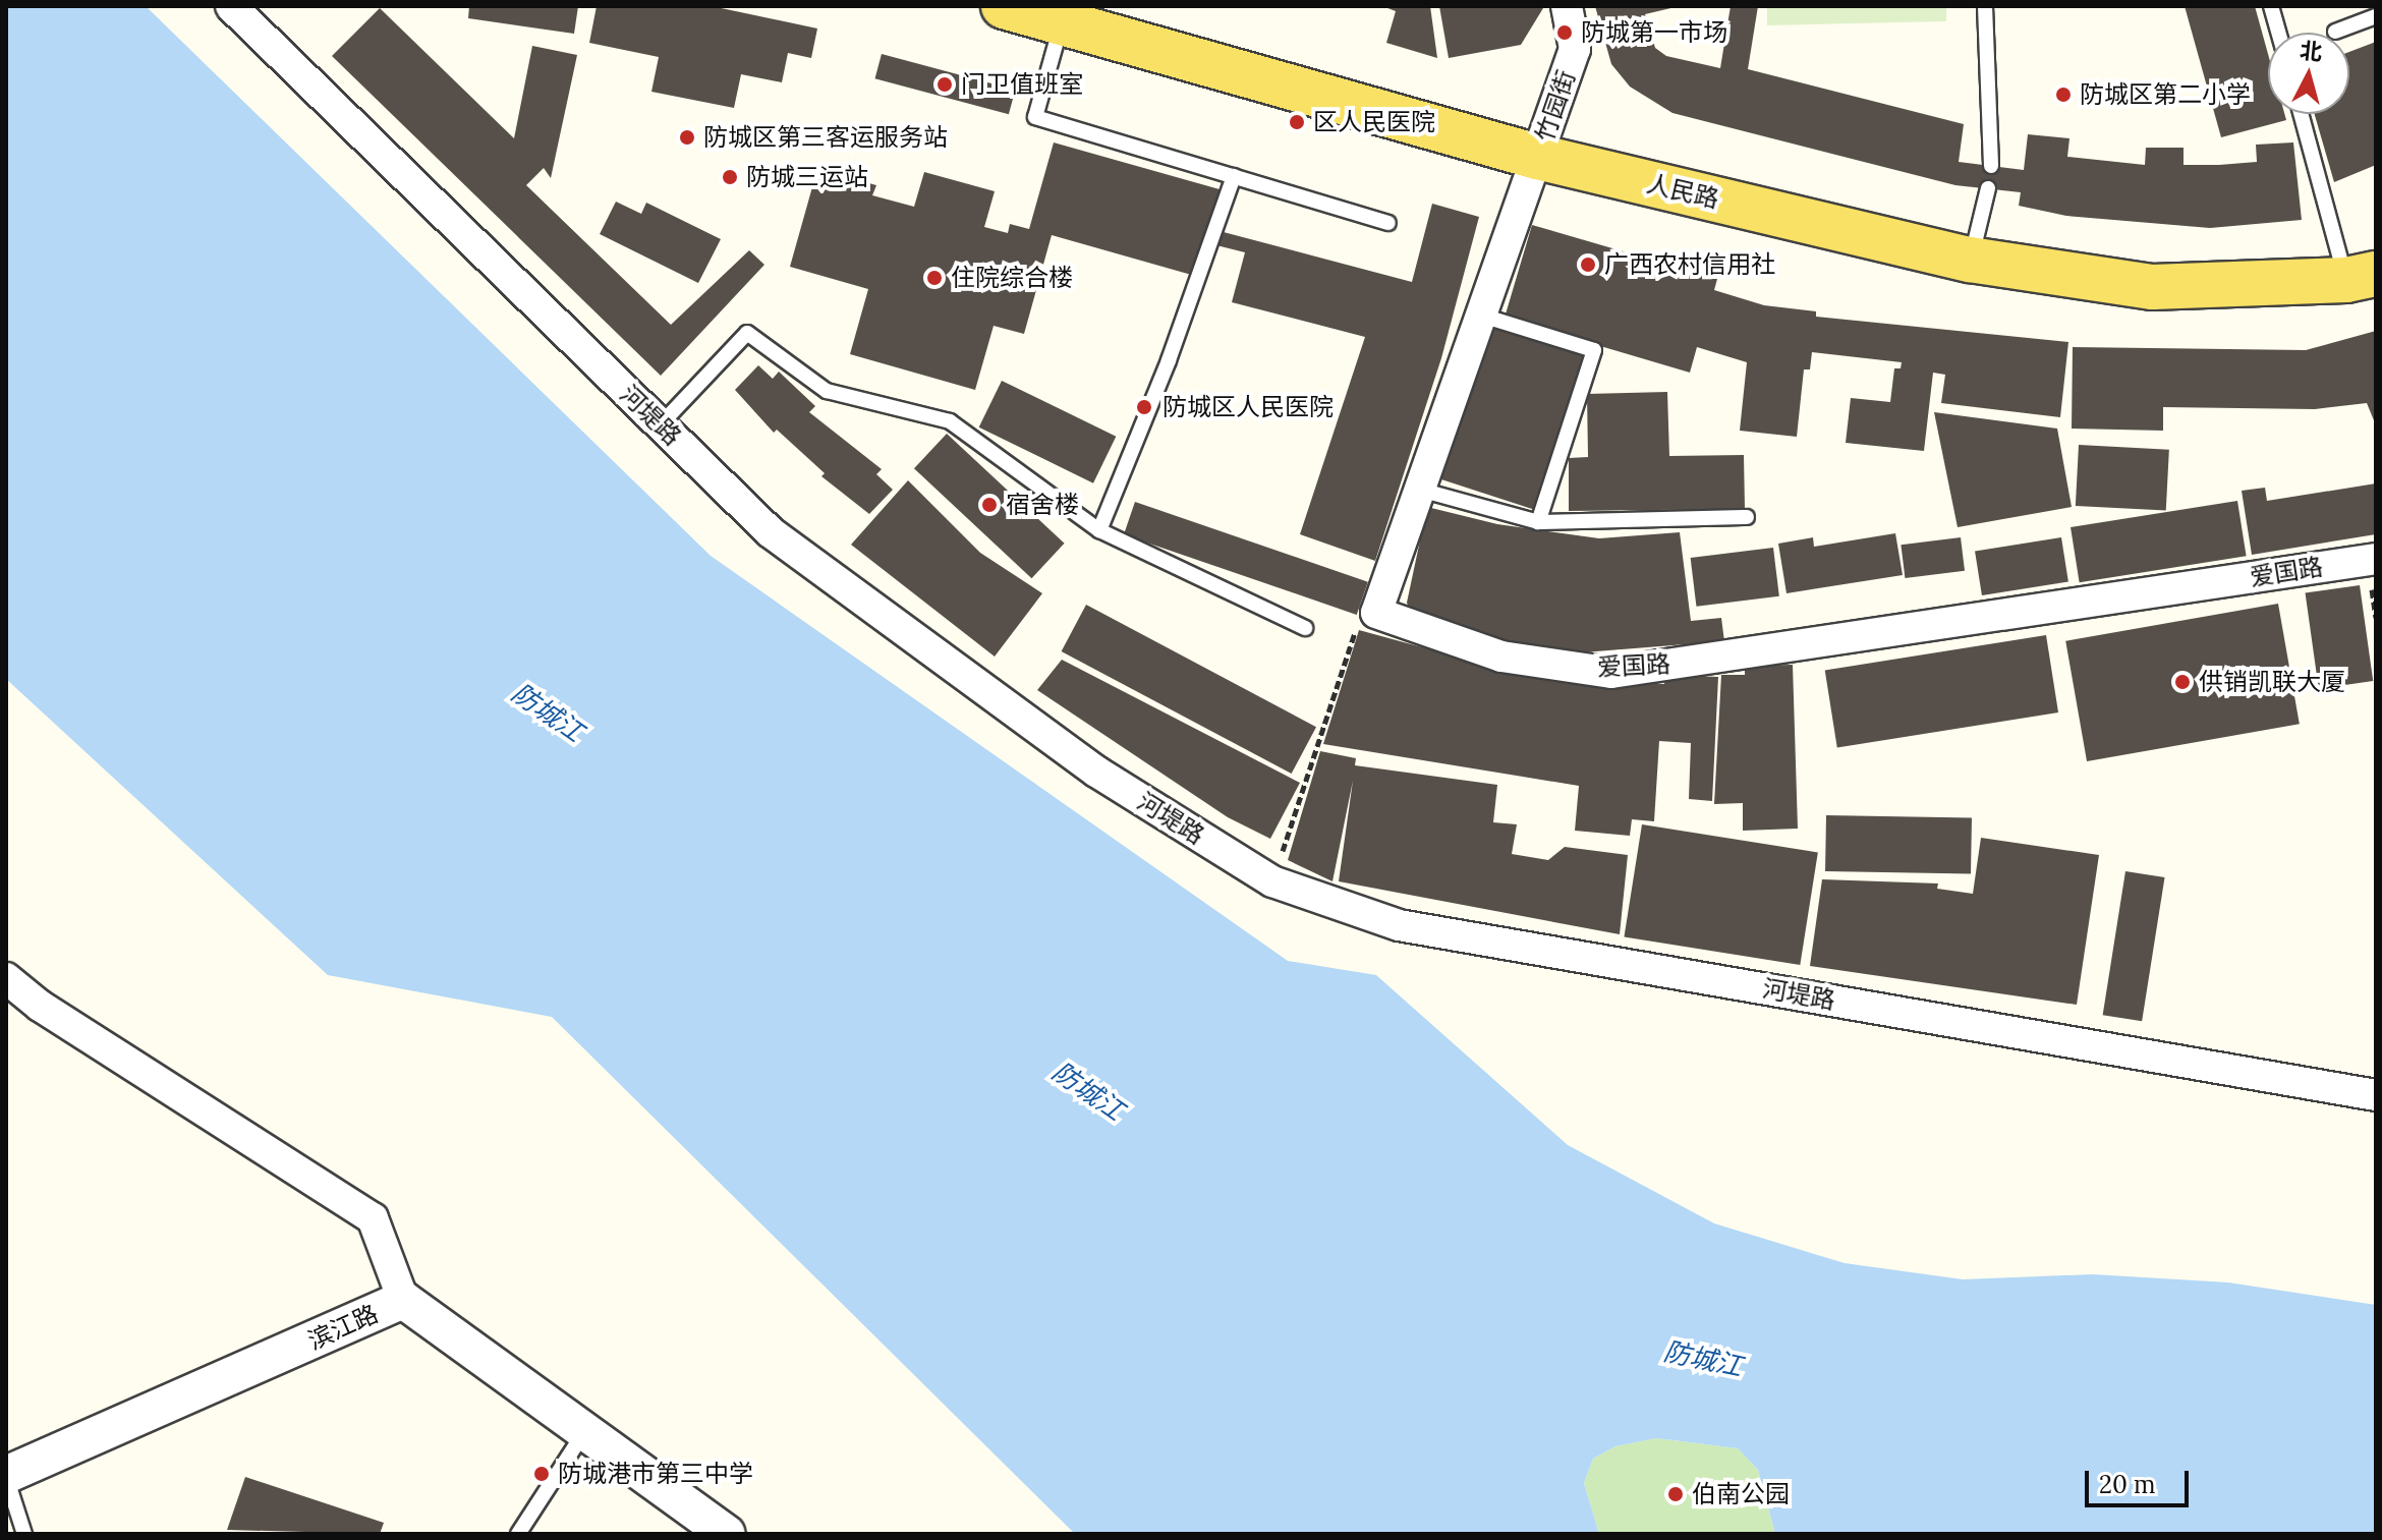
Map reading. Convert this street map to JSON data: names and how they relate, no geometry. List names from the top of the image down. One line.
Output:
{"streets":{"main road":["人民路"],"street":["竹园街","河堤路","爱国路","滨江路"]},"crossings":[["竹园街","人民路"]],"water":["防城江"],"places":["防城第一市场","门卫值班室","防城区第二小学","区人民医院","防城区第三客运服务站","防城三运站","广西农村信用社","住院综合楼","防城区人民医院","宿舍楼","供销凯联大厦","防城港市第三中学","伯南公园"],"scale_bar":"20 m","north":"top"}
